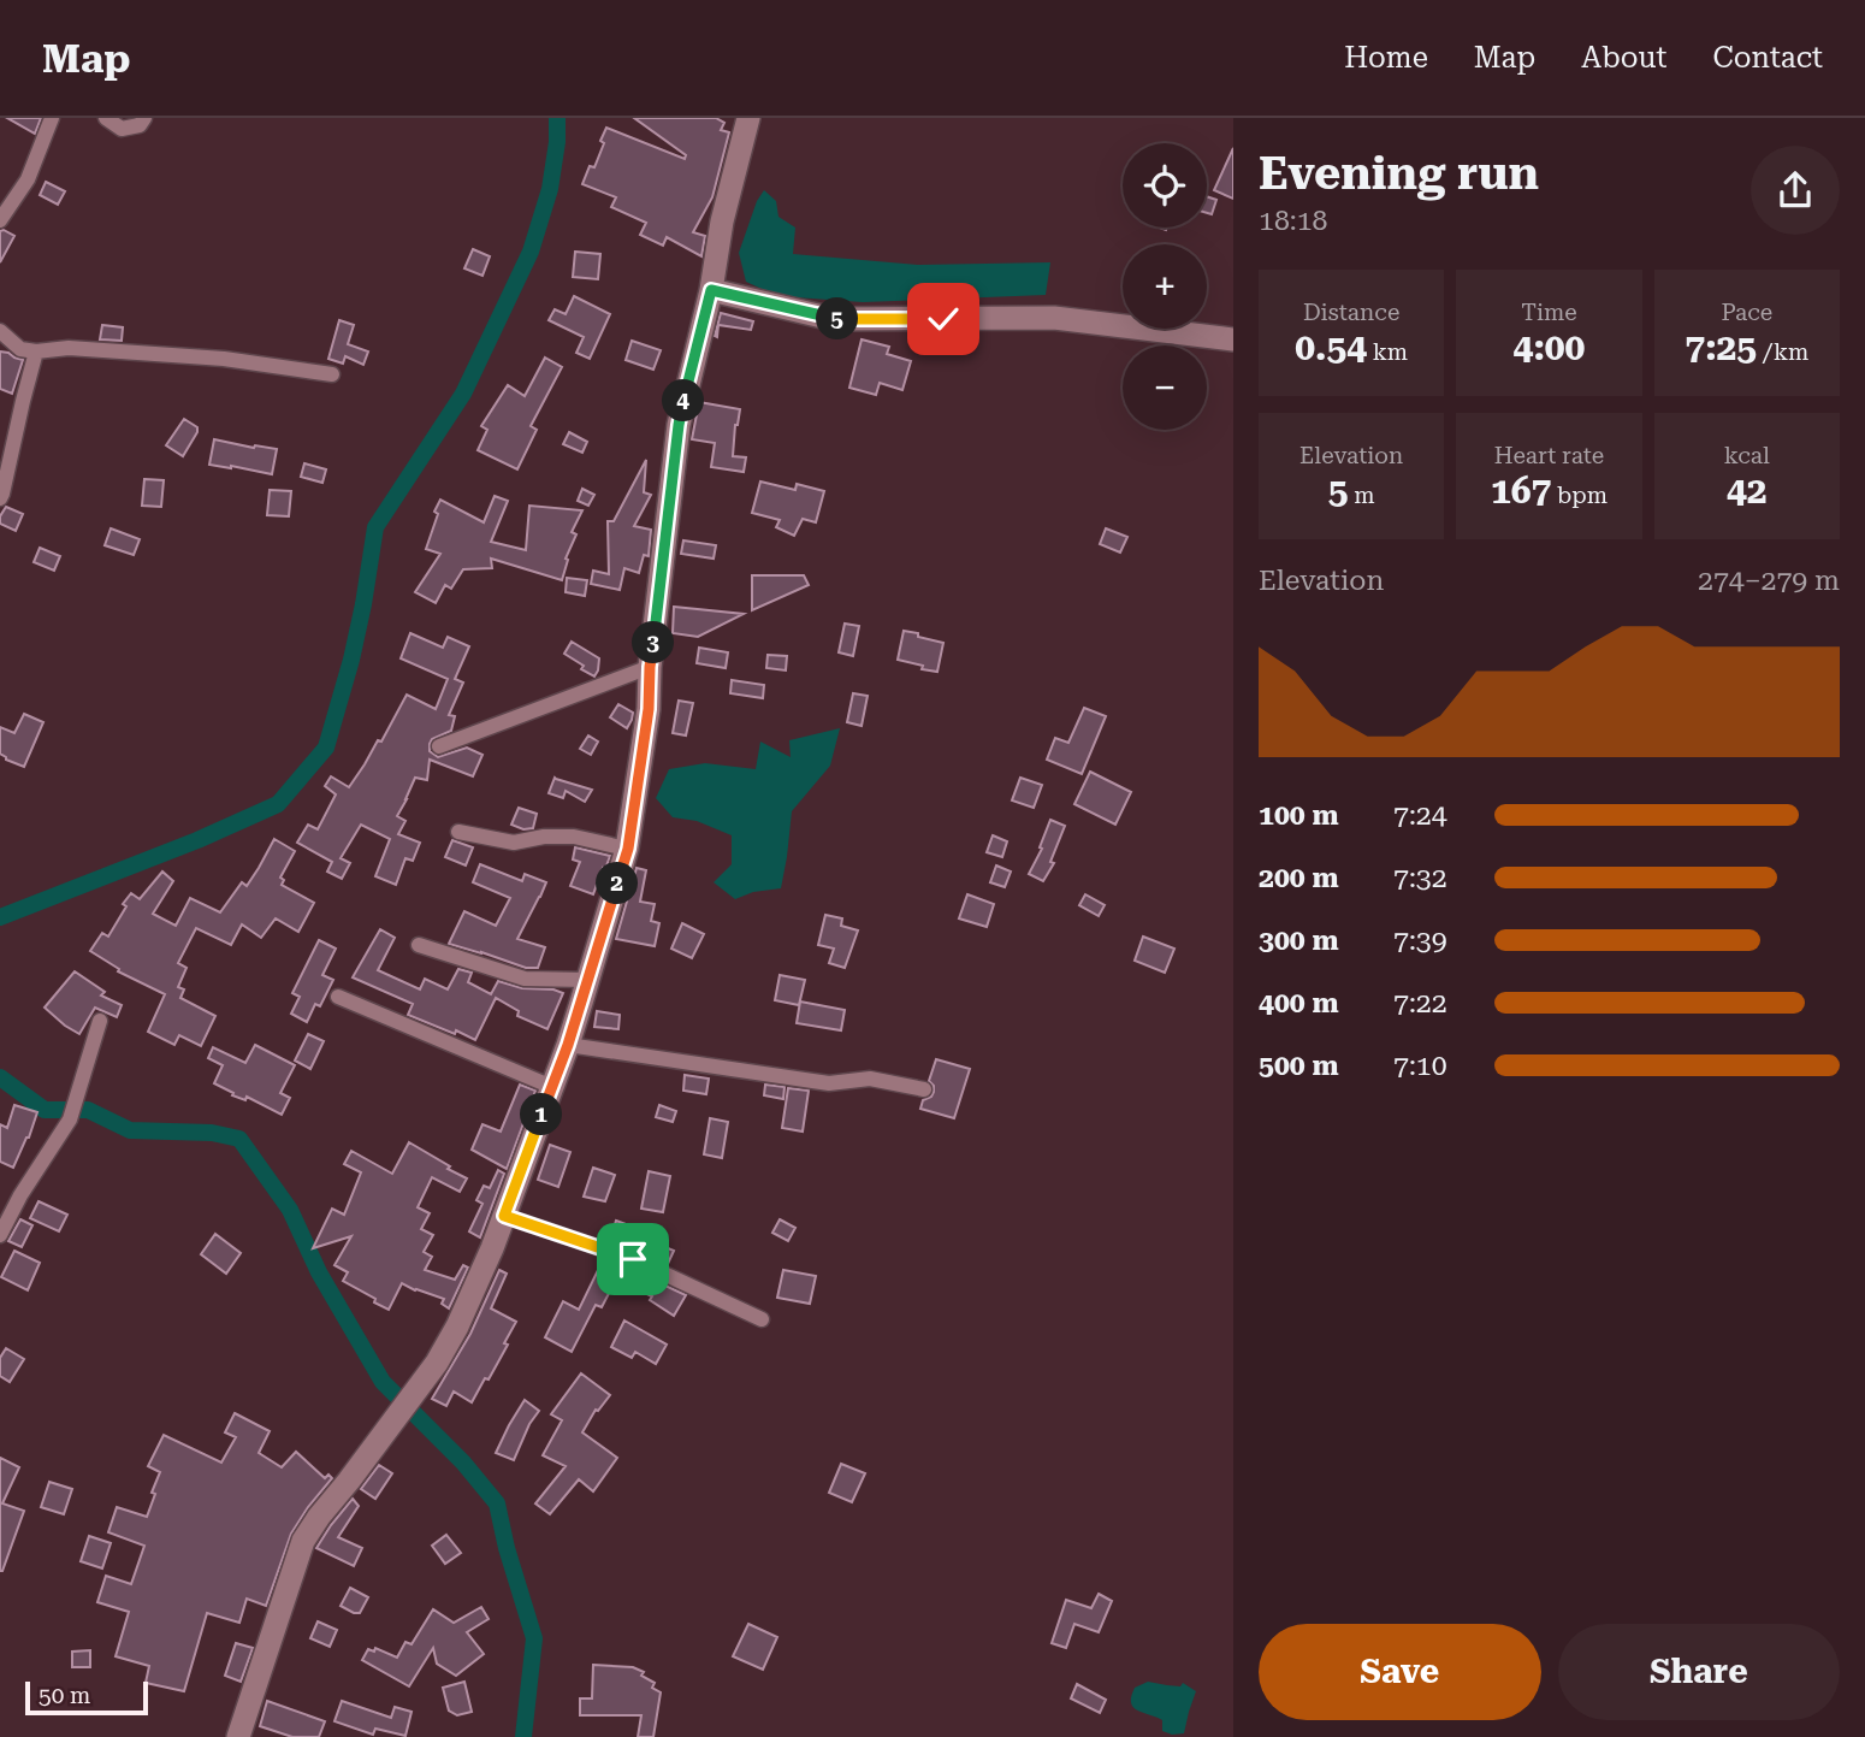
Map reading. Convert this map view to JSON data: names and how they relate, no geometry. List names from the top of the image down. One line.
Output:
{"scale_bar":"50 m","page":{"header":"Map","nav":["Home","Map","About","Contact"],"heading":["Evening run","18:18"],"map_buttons":["+","−"],"stats":[["Distance","0.54 km"],["Time","4:00"],["Pace","7:25 /km"],["Elevation","5 m"],["Heart rate","167 bpm"],["kcal","42"]],"pins":["5","4","3","2","1"],"chart":["Elevation","274–279 m"],"list":[{"name":"100 m","note":"7:24"},{"name":"200 m","note":"7:32"},{"name":"300 m","note":"7:39"},{"name":"400 m","note":"7:22"},{"name":"500 m","note":"7:10"}],"buttons":["Save","Share"],"scale":"50 m"}}
